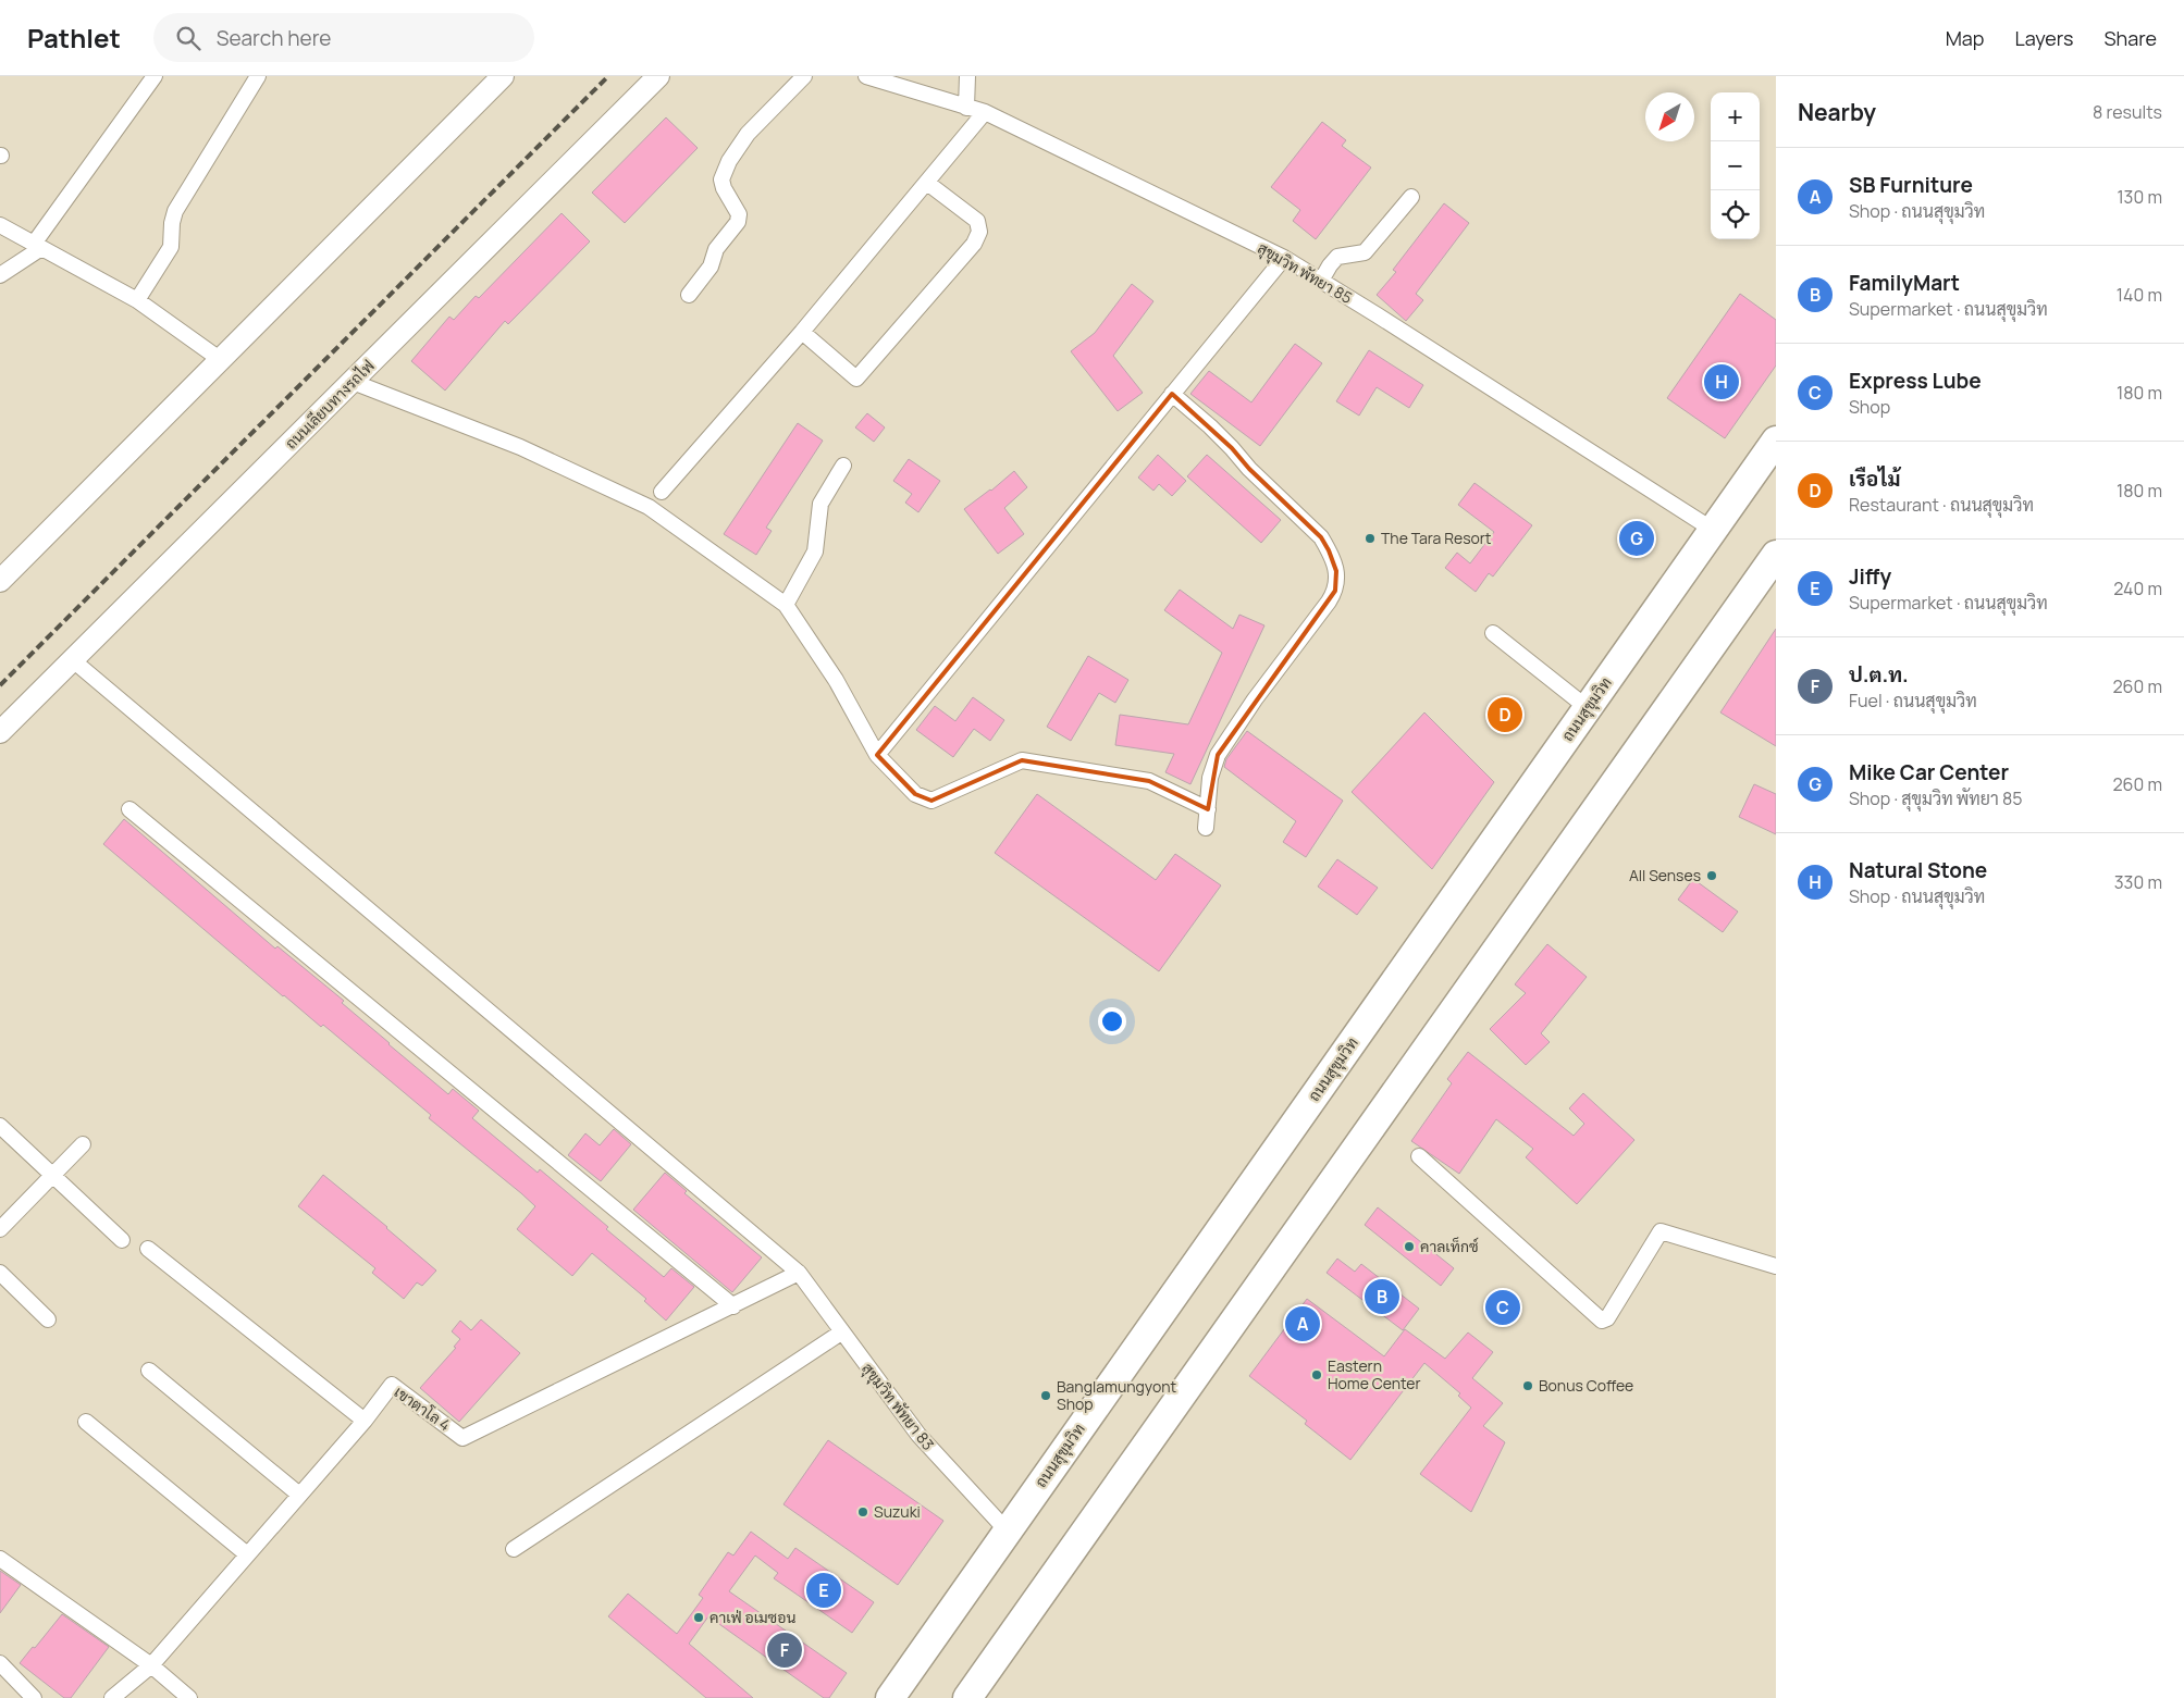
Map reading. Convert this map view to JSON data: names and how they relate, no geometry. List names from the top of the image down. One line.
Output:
{"streets":{"highway":["ถนนสุขุมวิท"],"street":["สุขุมวิท พัทยา 85","ถนนเลียบทางรถไฟ","สุขุมวิท พัทยา 83","เขาตาโล 4"]},"crossings":[["สุขุมวิท พัทยา 85","ถนนสุขุมวิท"],["ถนนเลียบทางรถไฟ","สุขุมวิท พัทยา 83"],["ถนนสุขุมวิท","สุขุมวิท พัทยา 83"],["สุขุมวิท พัทยา 83","เขาตาโล 4"]],"places":["The Tara Resort","All Senses","คาลเท็กซ์","Eastern Home Center","Bonus Coffee","Banglamungyont Shop","Suzuki","คาเฟ่ อเมซอน"],"north":"bottom left","page":{"header":"Pathlet","search":"Search here","nav":["Map","Layers","Share"],"heading":["Nearby","8 results"],"map_buttons":["+","−"],"list":[{"mark":"A","name":"SB Furniture","note":"Shop · ถนนสุขุมวิท","value":"130 m"},{"mark":"B","name":"FamilyMart","note":"Supermarket · ถนนสุขุมวิท","value":"140 m"},{"mark":"C","name":"Express Lube","note":"Shop","value":"180 m"},{"mark":"D","name":"เรือไม้","note":"Restaurant · ถนนสุขุมวิท","value":"180 m"},{"mark":"E","name":"Jiffy","note":"Supermarket · ถนนสุขุมวิท","value":"240 m"},{"mark":"F","name":"ป.ต.ท.","note":"Fuel · ถนนสุขุมวิท","value":"260 m"},{"mark":"G","name":"Mike Car Center","note":"Shop · สุขุมวิท พัทยา 85","value":"260 m"},{"mark":"H","name":"Natural Stone","note":"Shop · ถนนสุขุมวิท","value":"330 m"}],"pins":["H","G","D","B","C","A","E","F"]}}
